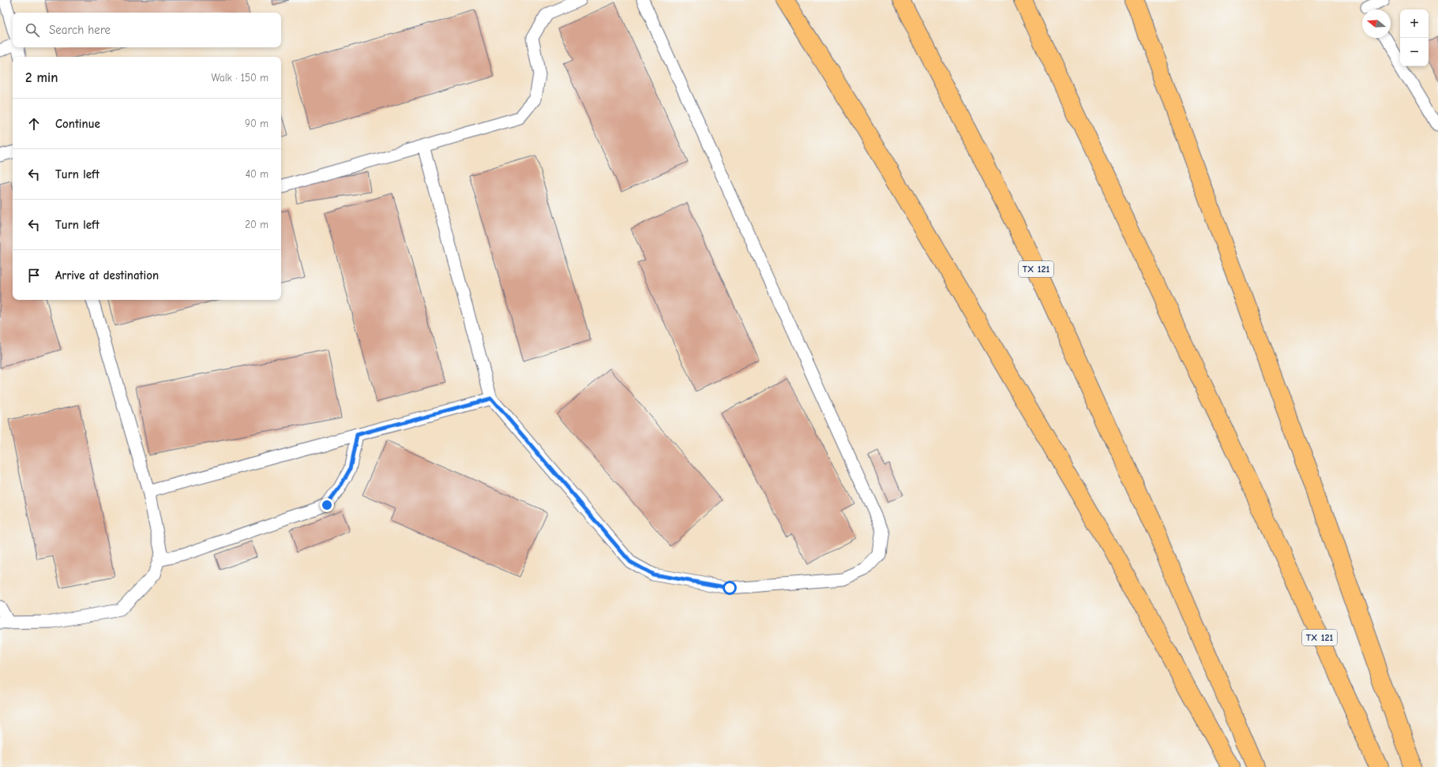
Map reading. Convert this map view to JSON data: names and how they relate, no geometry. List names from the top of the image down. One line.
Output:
{"streets":{"highway":["TX 121"]},"north":"left","page":{"map_buttons":["+","−"],"search":"Search here","heading":["2 min","Walk · 150 m"],"list":[["Continue","90 m"],["Turn left","40 m"],["Turn left","20 m"],"Arrive at destination"]}}
